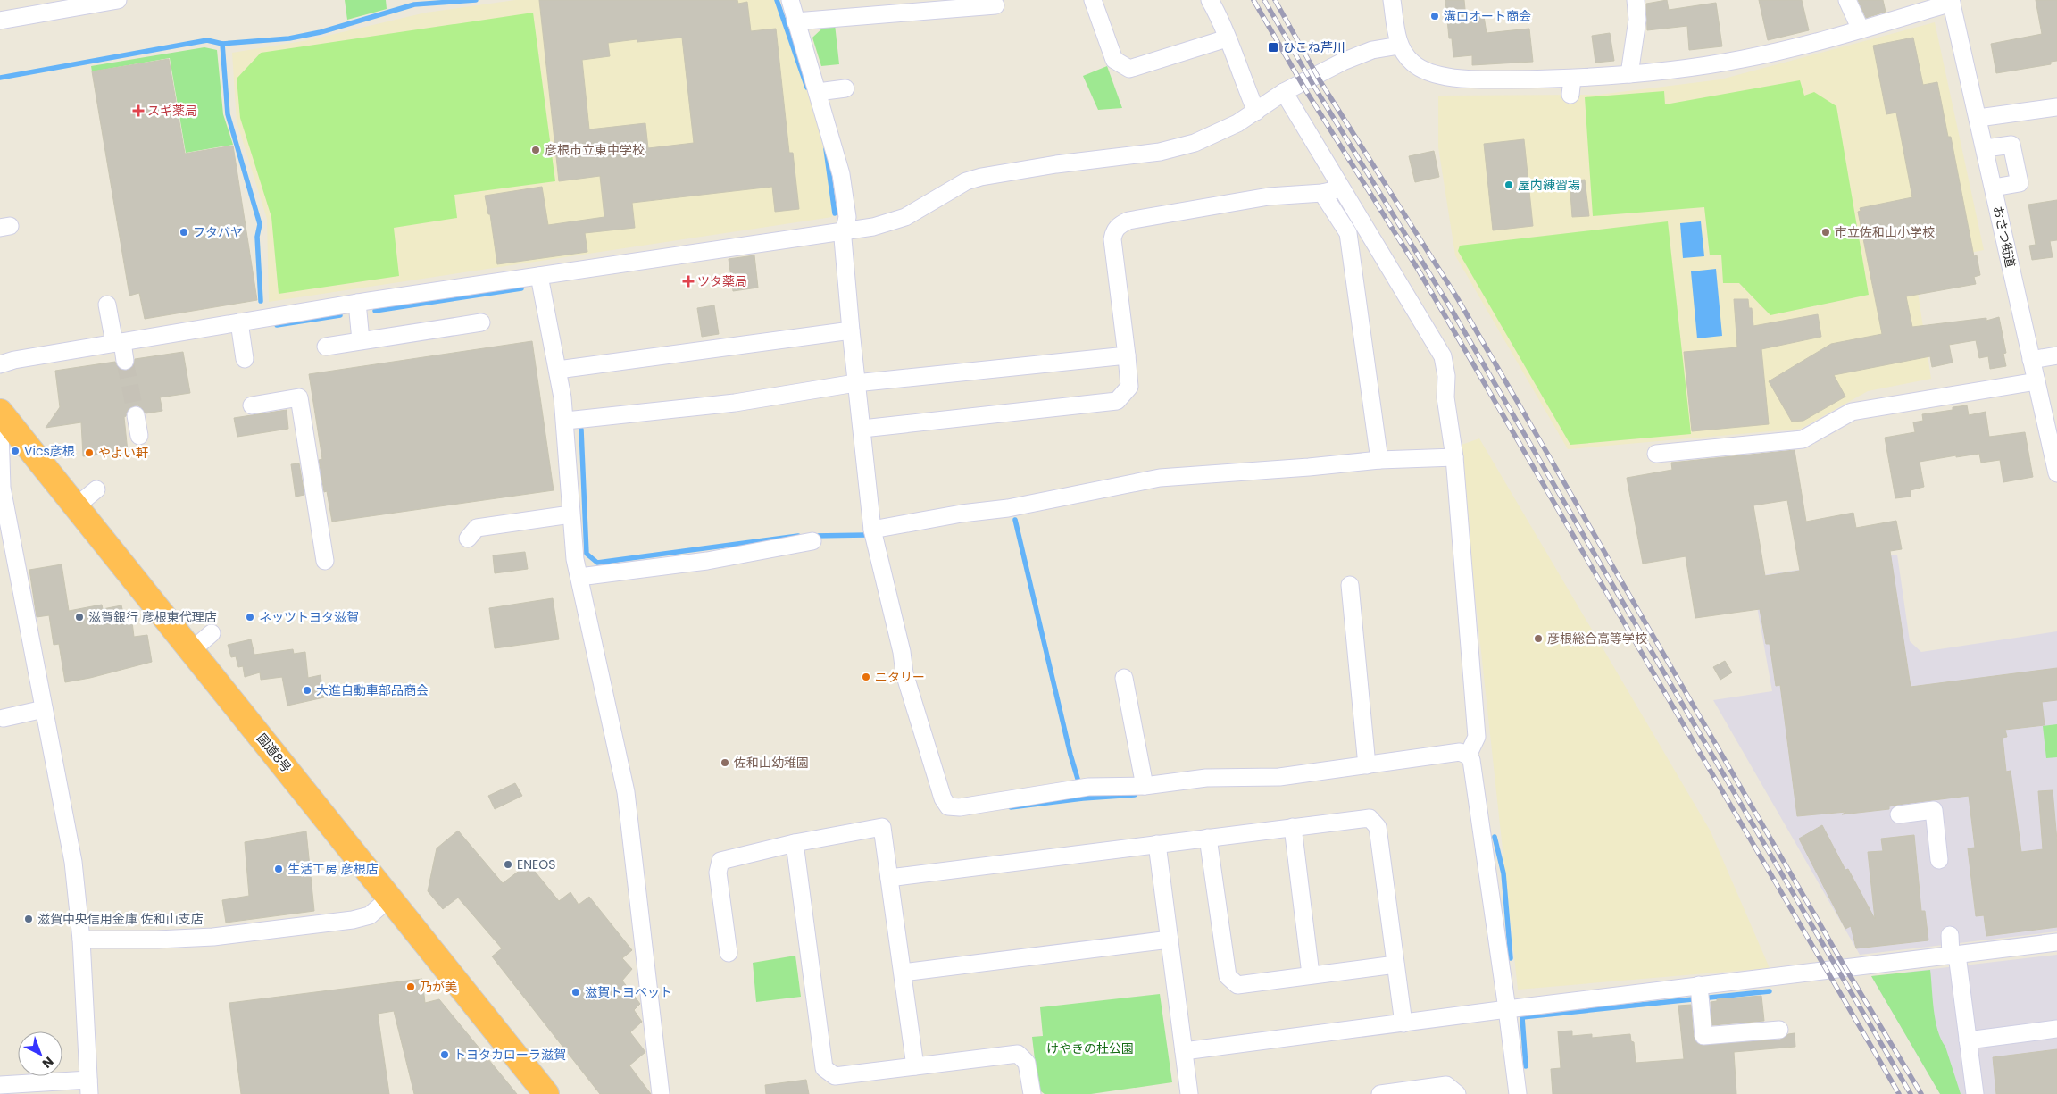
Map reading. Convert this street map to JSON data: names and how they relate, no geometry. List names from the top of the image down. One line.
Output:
{"streets":{"highway":["国道8号"],"street":["おさつ街道"]},"parks":["けやきの杜公園"],"places":{"other":["溝口オート商会","彦根市立東中学校","屋内練習場","フタバヤ","市立佐和山小学校","Vics彦根","やよい軒","滋賀銀行 彦根東代理店","ネッツトヨタ滋賀","彦根総合高等学校","ニタリー","大進自動車部品商会","佐和山幼稚園","ENEOS","生活工房 彦根店","滋賀中央信用金庫 佐和山支店","乃が美","滋賀トヨペット","トヨタカローラ滋賀"],"transit":["ひこね芹川"],"health":["スギ薬局","ツタ薬局"]},"north":"bottom right"}
